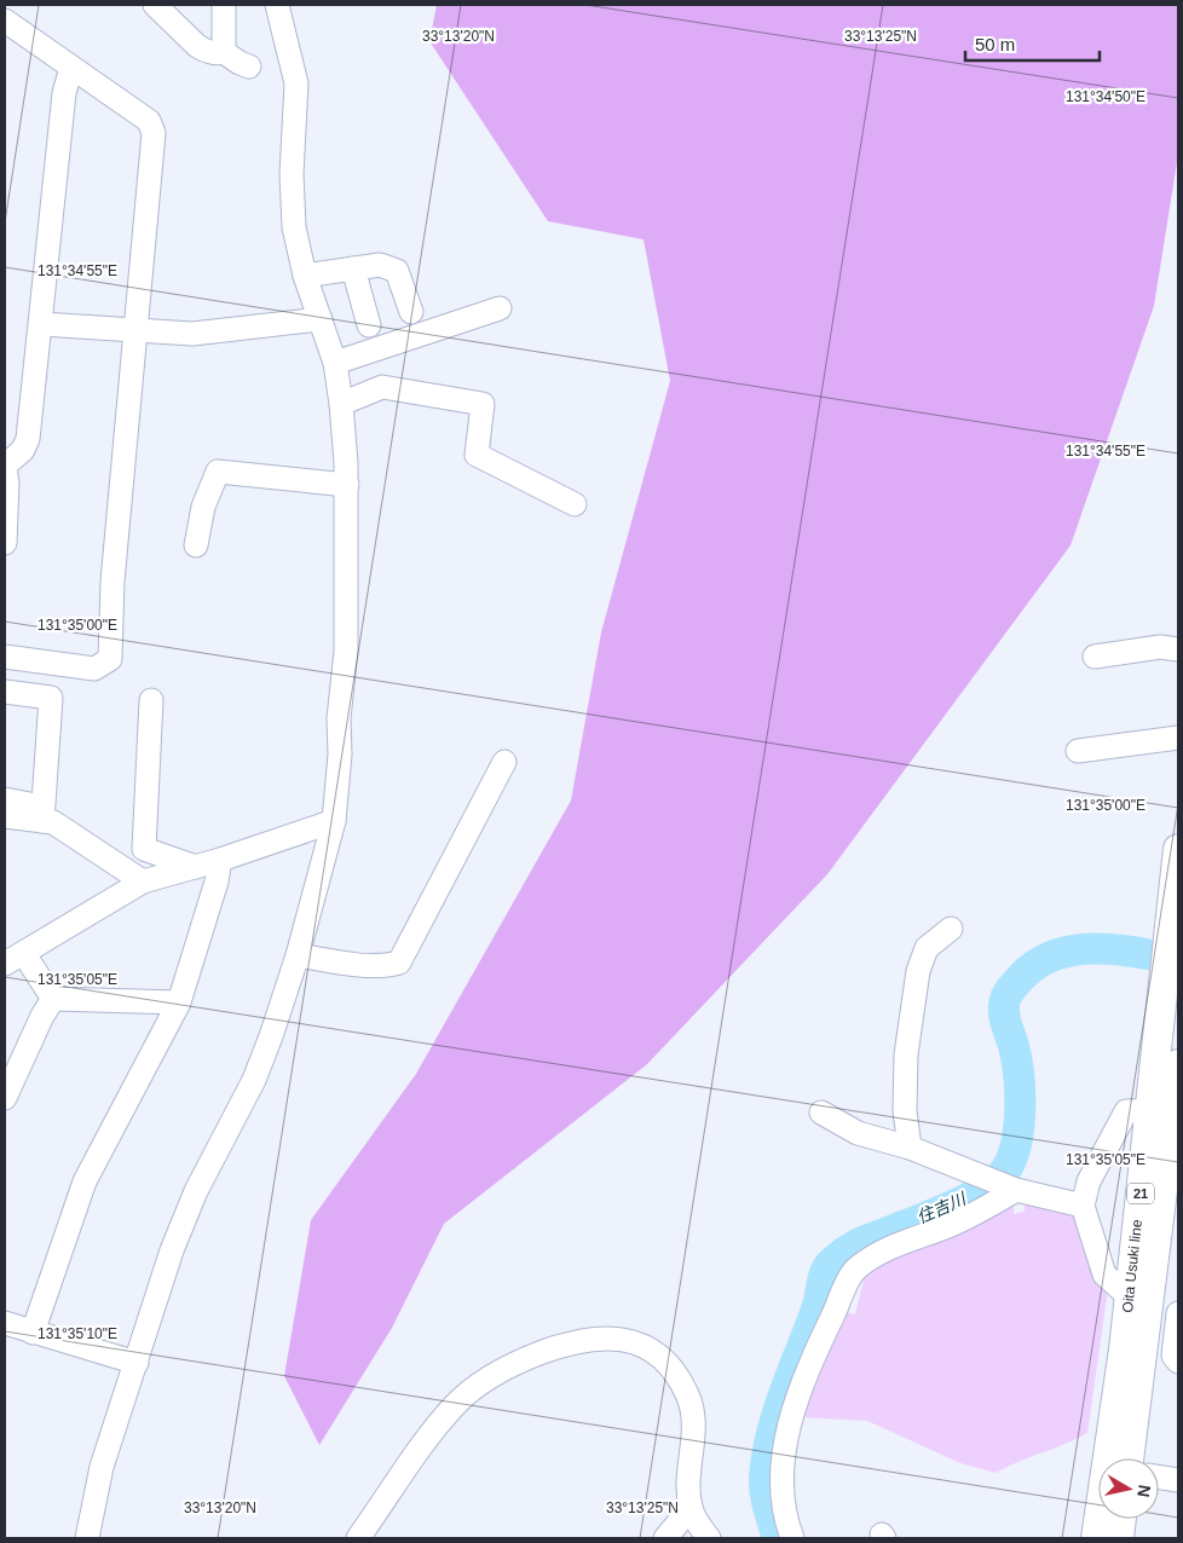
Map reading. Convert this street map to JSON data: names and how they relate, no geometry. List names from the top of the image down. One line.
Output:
{"streets":{"main road":["21","Oita Usuki line"]},"water":["住吉川"],"scale_bar":"50 m","north":"right","coordinates":["33°13'20\"N","33°13'25\"N","131°34'50\"E","131°34'55\"E","131°35'00\"E","131°35'05\"E","131°35'10\"E"]}
